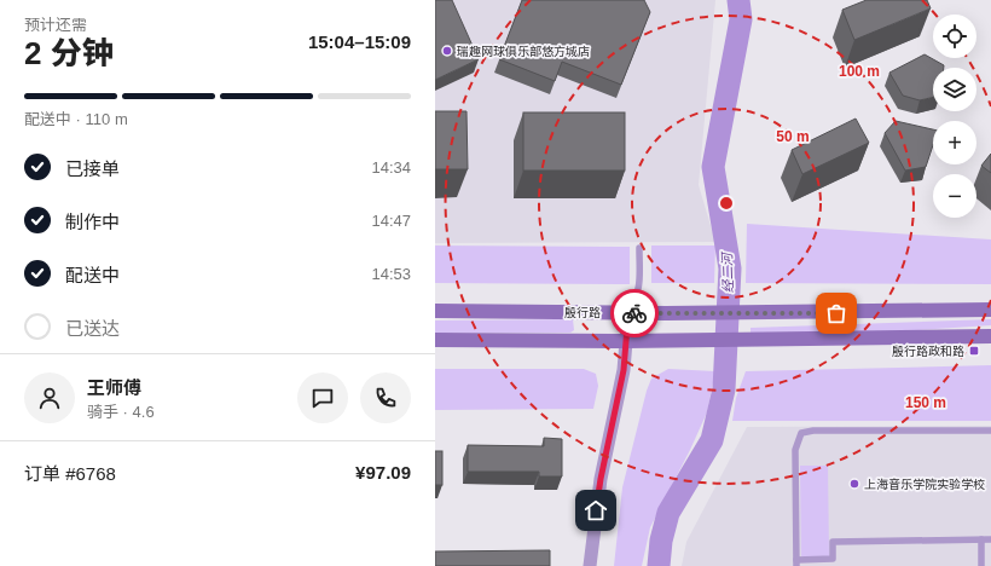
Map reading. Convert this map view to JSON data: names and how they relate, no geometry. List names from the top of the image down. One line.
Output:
{"streets":{"main road":["殷行路"]},"water":["经二河"],"places":{"other":["瑞趣网球俱乐部悠方城店","上海音乐学院实验学校"],"transit":["殷行路政和路"]},"page":{"heading":["2 分钟","预计还需","15:04–15:09"],"panel":["王师傅","骑手 · 4.6","订单 #6768","¥97.09"],"map_buttons":["+","−"],"bar":"配送中 · 110 m","list":[["已接单","14:34"],["制作中","14:47"],["配送中","14:53"],"已送达"]},"rings":["100 m","50 m","150 m"]}
